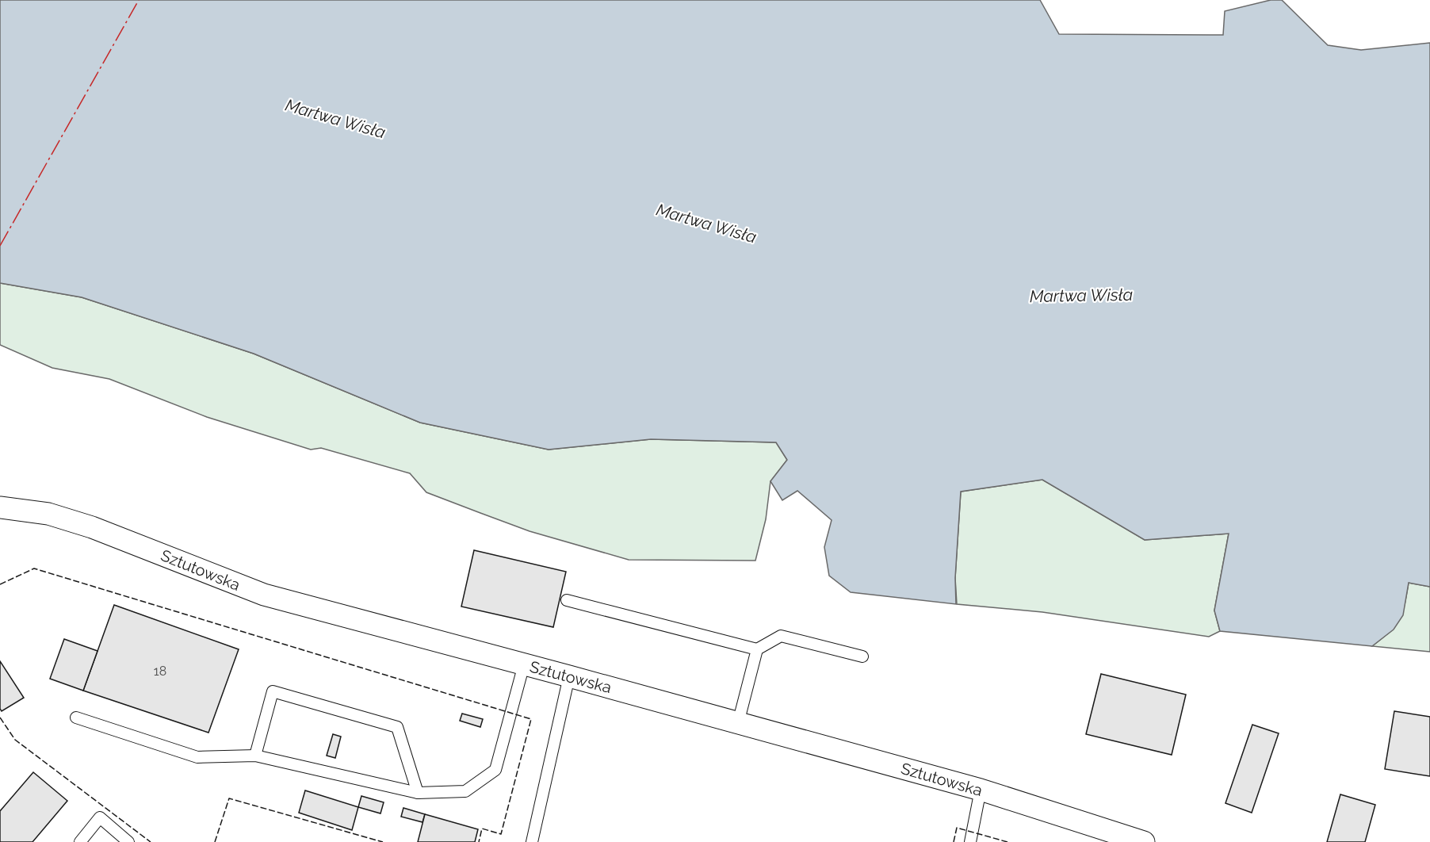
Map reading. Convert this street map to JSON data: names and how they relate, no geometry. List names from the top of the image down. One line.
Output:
{"streets":{"street":["Sztutowska"]},"water":["Martwa Wisła"],"house_numbers":["18"]}
